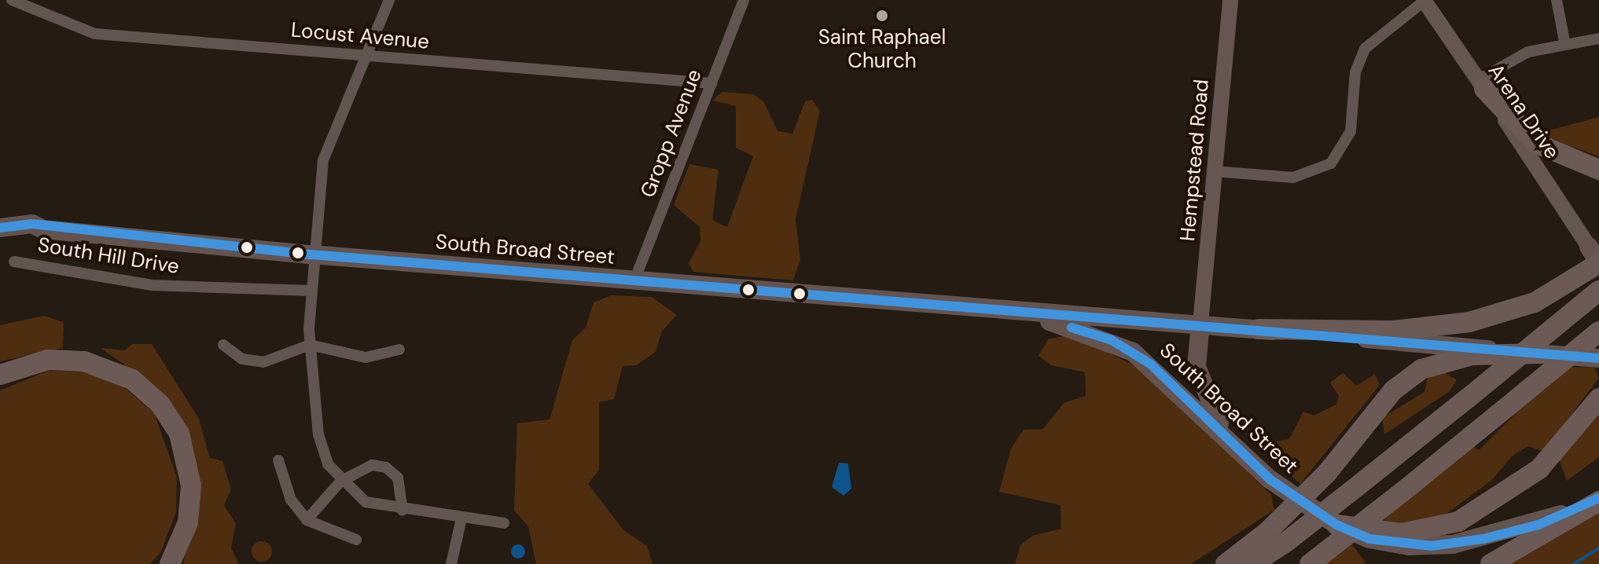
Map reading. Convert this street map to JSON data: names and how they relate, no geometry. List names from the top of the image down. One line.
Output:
{"streets":{"main road":["South Broad Street"],"street":["Locust Avenue","Arena Drive","Gropp Avenue","Hempstead Road","South Hill Drive"]},"crossings":[["Locust Avenue","Gropp Avenue"],["Gropp Avenue","South Broad Street"],["Hempstead Road","South Broad Street"]],"places":["Saint Raphael Church"]}
